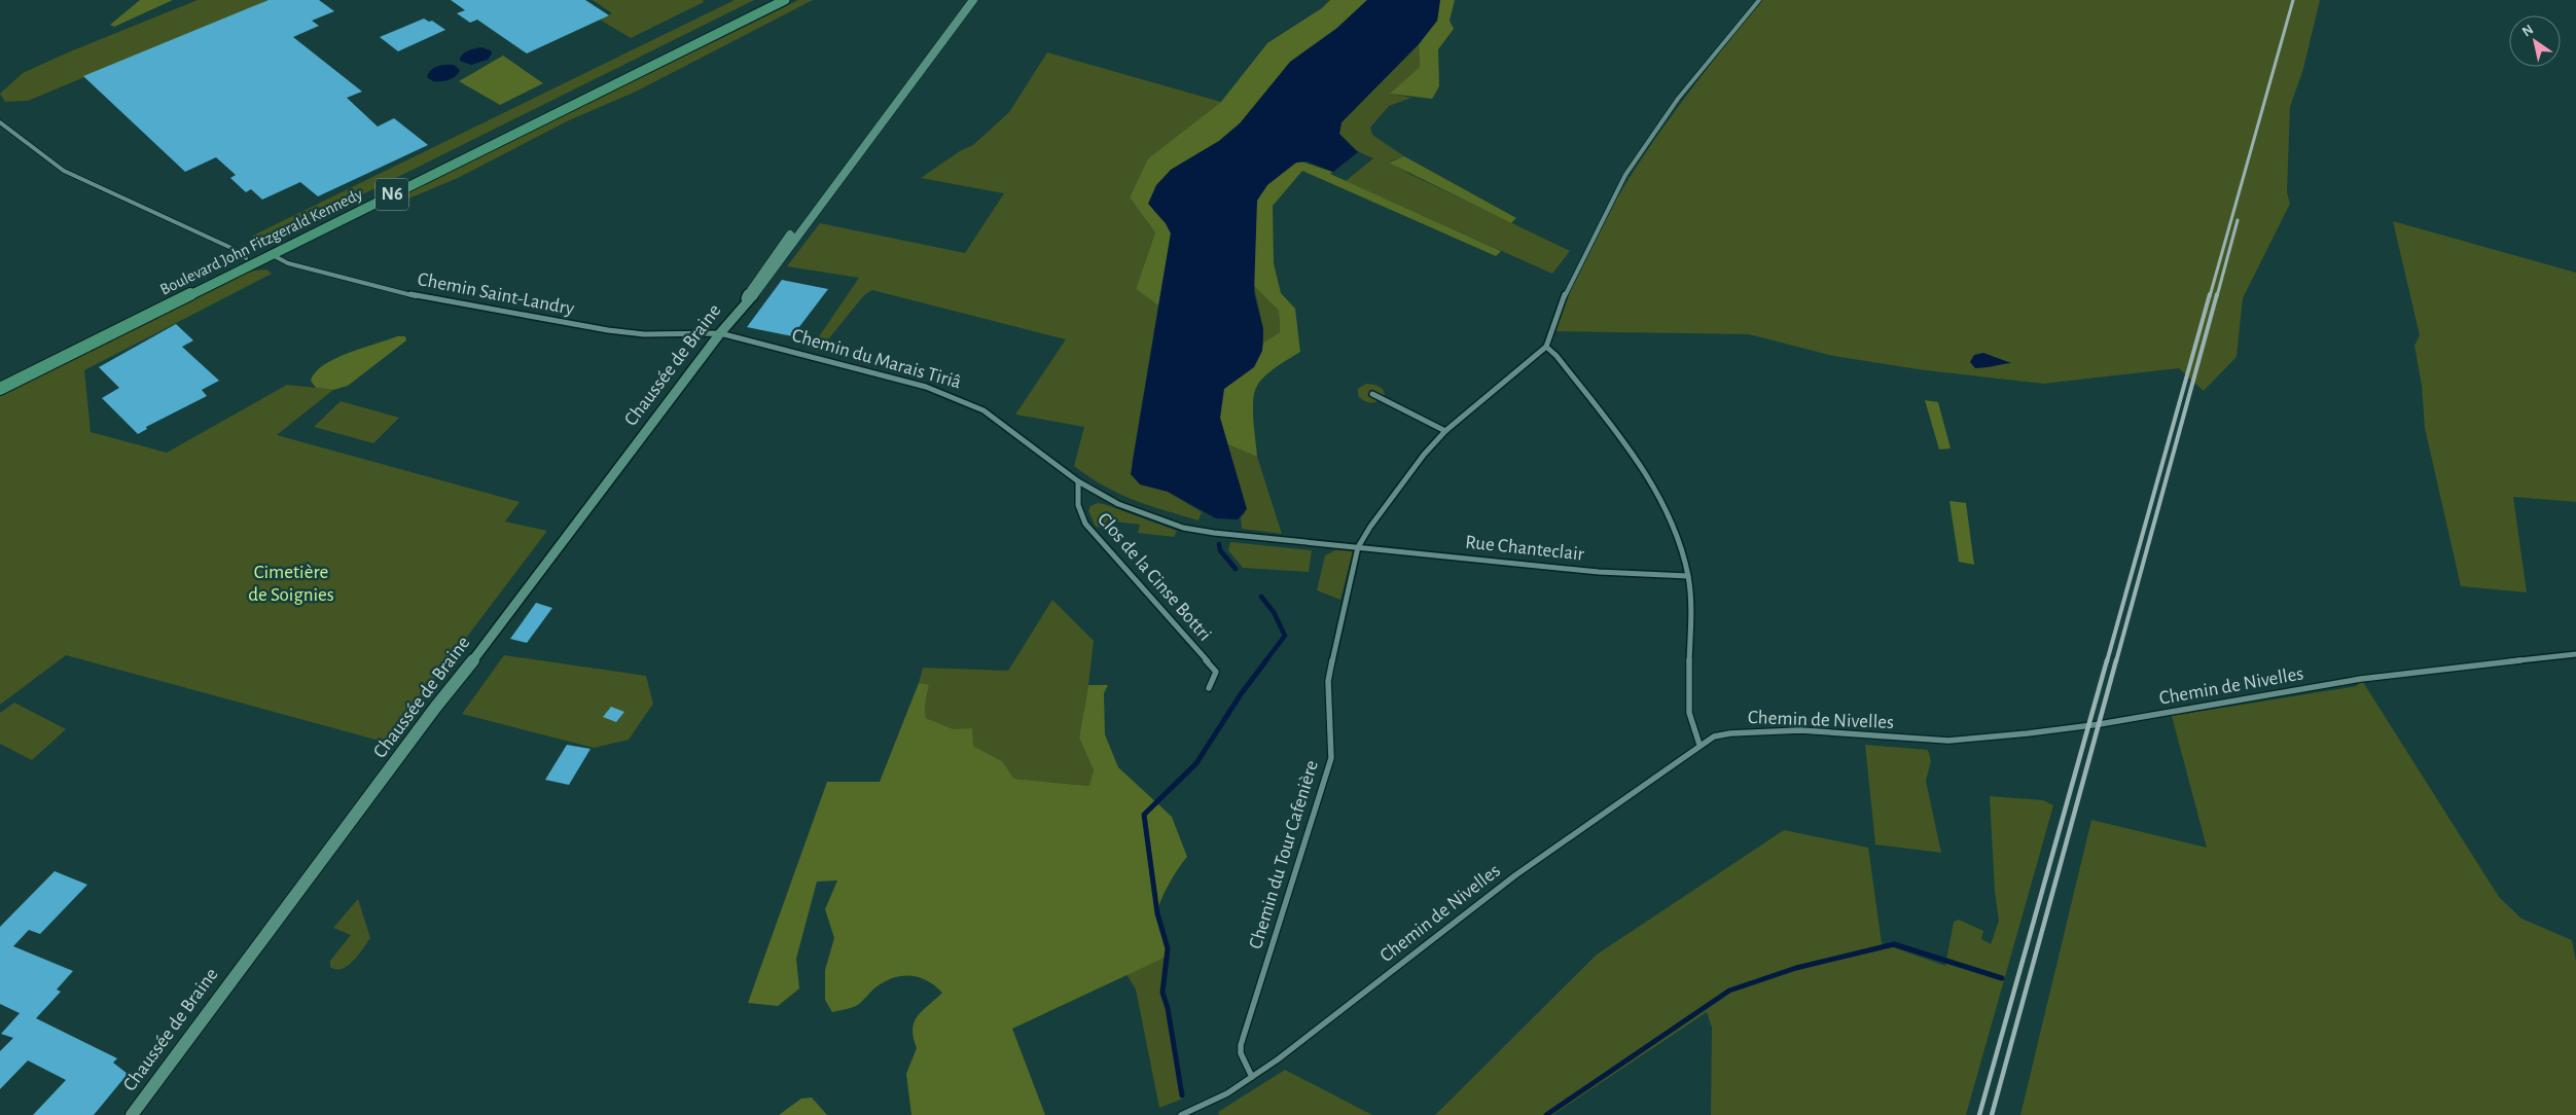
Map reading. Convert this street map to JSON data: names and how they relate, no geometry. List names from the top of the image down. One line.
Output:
{"streets":{"main road":["N6","Boulevard John Fitzgerald Kennedy"],"street":["Chemin Saint-Landry","Chemin du Marais Tiriâ","Chaussée de Braine","Rue Chanteclair","Clos de la Cinse Bottri","Chemin de Nivelles","Chemin du Tour Cafenière"]},"crossings":[["Boulevard John Fitzgerald Kennedy","Chemin Saint-Landry"],["Chemin Saint-Landry","Chemin du Marais Tiriâ"],["Chemin Saint-Landry","Chaussée de Braine"],["Chemin du Marais Tiriâ","Chaussée de Braine"],["Chemin du Marais Tiriâ","Rue Chanteclair"],["Chemin du Marais Tiriâ","Clos de la Cinse Bottri"],["Chemin du Marais Tiriâ","Chemin du Tour Cafenière"],["Rue Chanteclair","Chemin du Tour Cafenière"],["Chemin de Nivelles","Chemin du Tour Cafenière"]],"parks":["Cimetière de Soignies"],"north":"top left"}
